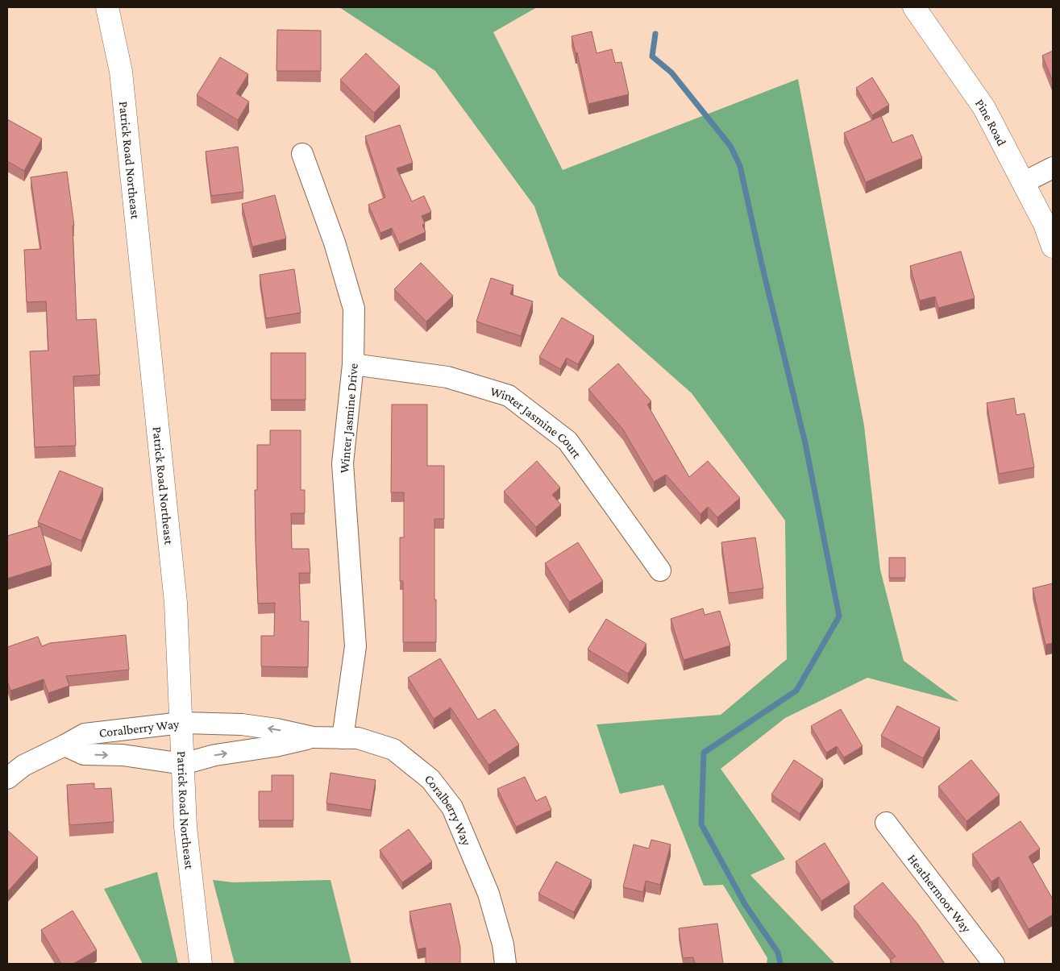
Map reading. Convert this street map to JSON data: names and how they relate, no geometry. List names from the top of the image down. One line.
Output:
{"streets":{"street":["Pine Road","Patrick Road Northeast","Winter Jasmine Drive","Winter Jasmine Court","Coralberry Way","Heathermoor Way"]},"crossings":[["Patrick Road Northeast","Coralberry Way"],["Winter Jasmine Drive","Winter Jasmine Court"],["Winter Jasmine Drive","Coralberry Way"]]}
